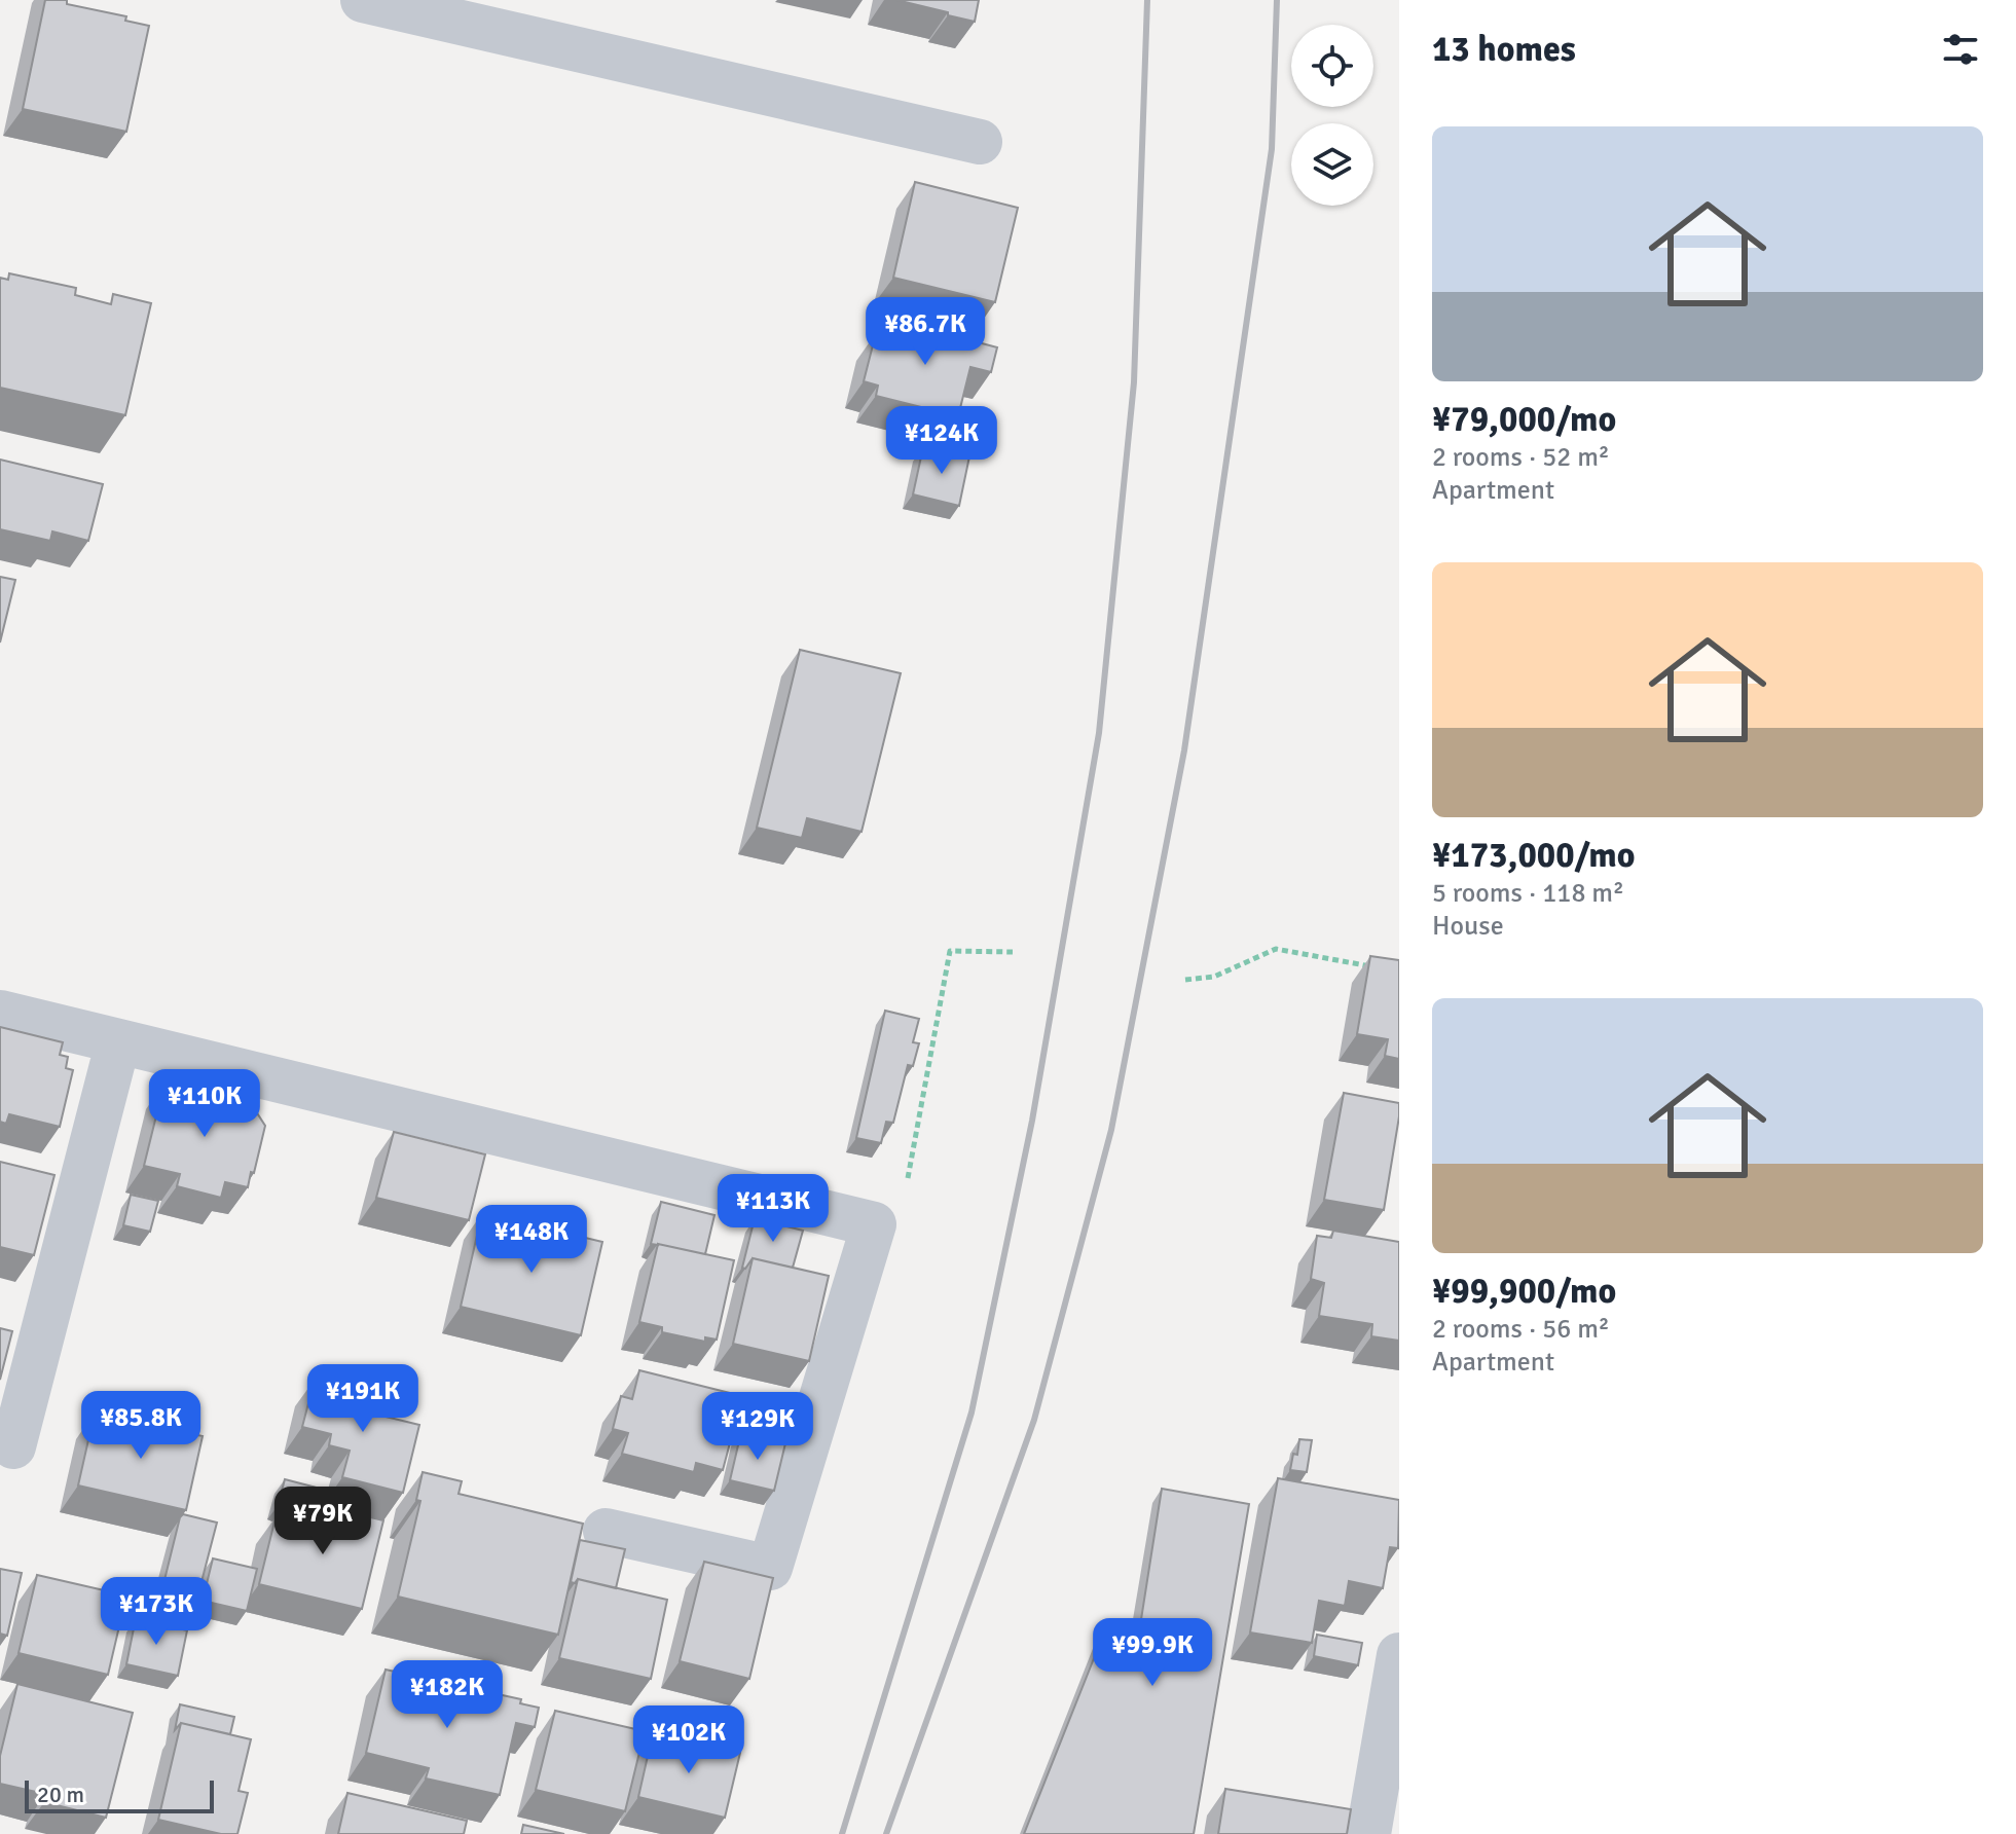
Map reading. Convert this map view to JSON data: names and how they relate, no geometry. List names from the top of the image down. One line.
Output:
{"scale_bar":"20 m","page":{"heading":"13 homes","list":[{"name":"¥79,000/mo","note":"2 rooms · 52 m² · Apartment"},{"name":"¥173,000/mo","note":"5 rooms · 118 m² · House"},{"name":"¥99,900/mo","note":"2 rooms · 56 m² · Apartment"}],"price":["¥86.7K","¥124K","¥110K","¥113K","¥148K","¥191K","¥85.8K","¥129K","¥79K","¥173K","¥99.9K","¥182K","¥102K"],"scale":"20 m"}}
